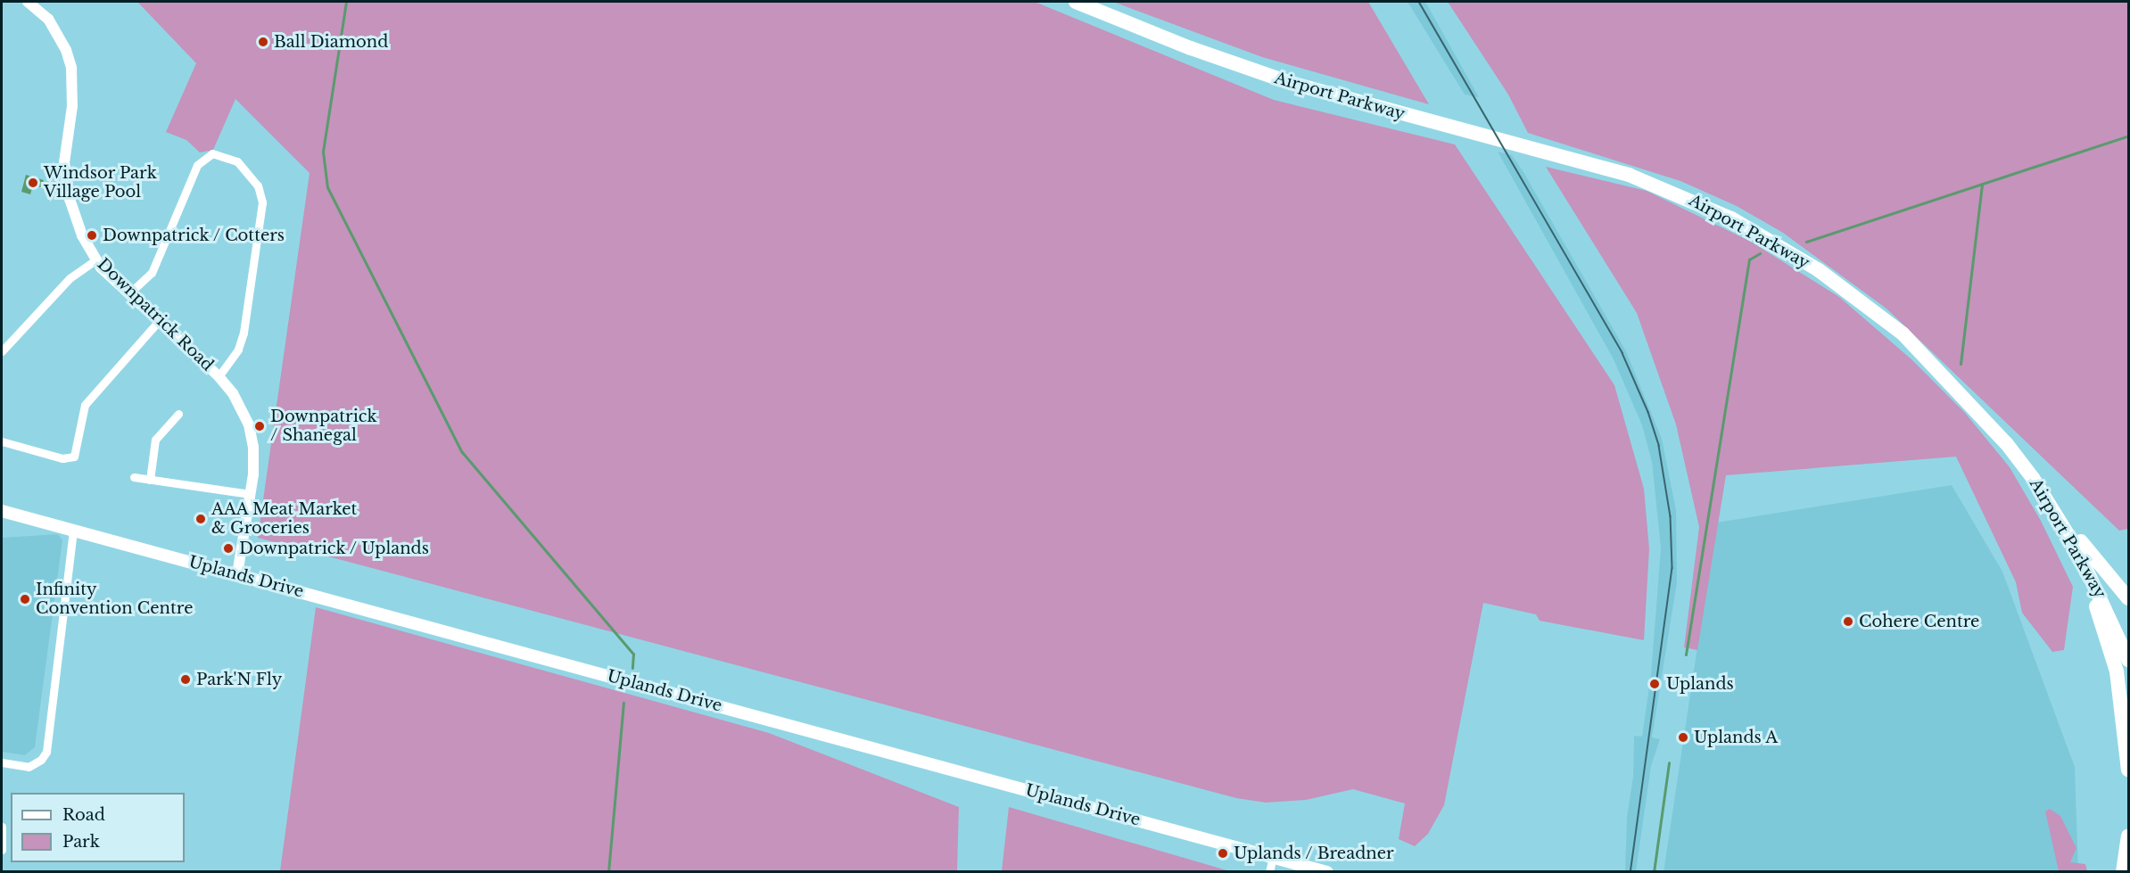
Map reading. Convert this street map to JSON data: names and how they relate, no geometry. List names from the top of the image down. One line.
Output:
{"streets":{"highway":["Airport Parkway"],"main road":["Uplands Drive"],"street":["Downpatrick Road"]},"crossings":[["Downpatrick Road","Uplands Drive"]],"places":["Ball Diamond","Windsor Park Village Pool","Downpatrick / Cotters","Downpatrick / Shanegal","AAA Meat Market & Groceries","Downpatrick / Uplands","Infinity Convention Centre","Cohere Centre","Park'N Fly","Uplands","Uplands A","Uplands / Breadner"],"legend":["Road","Park"]}
